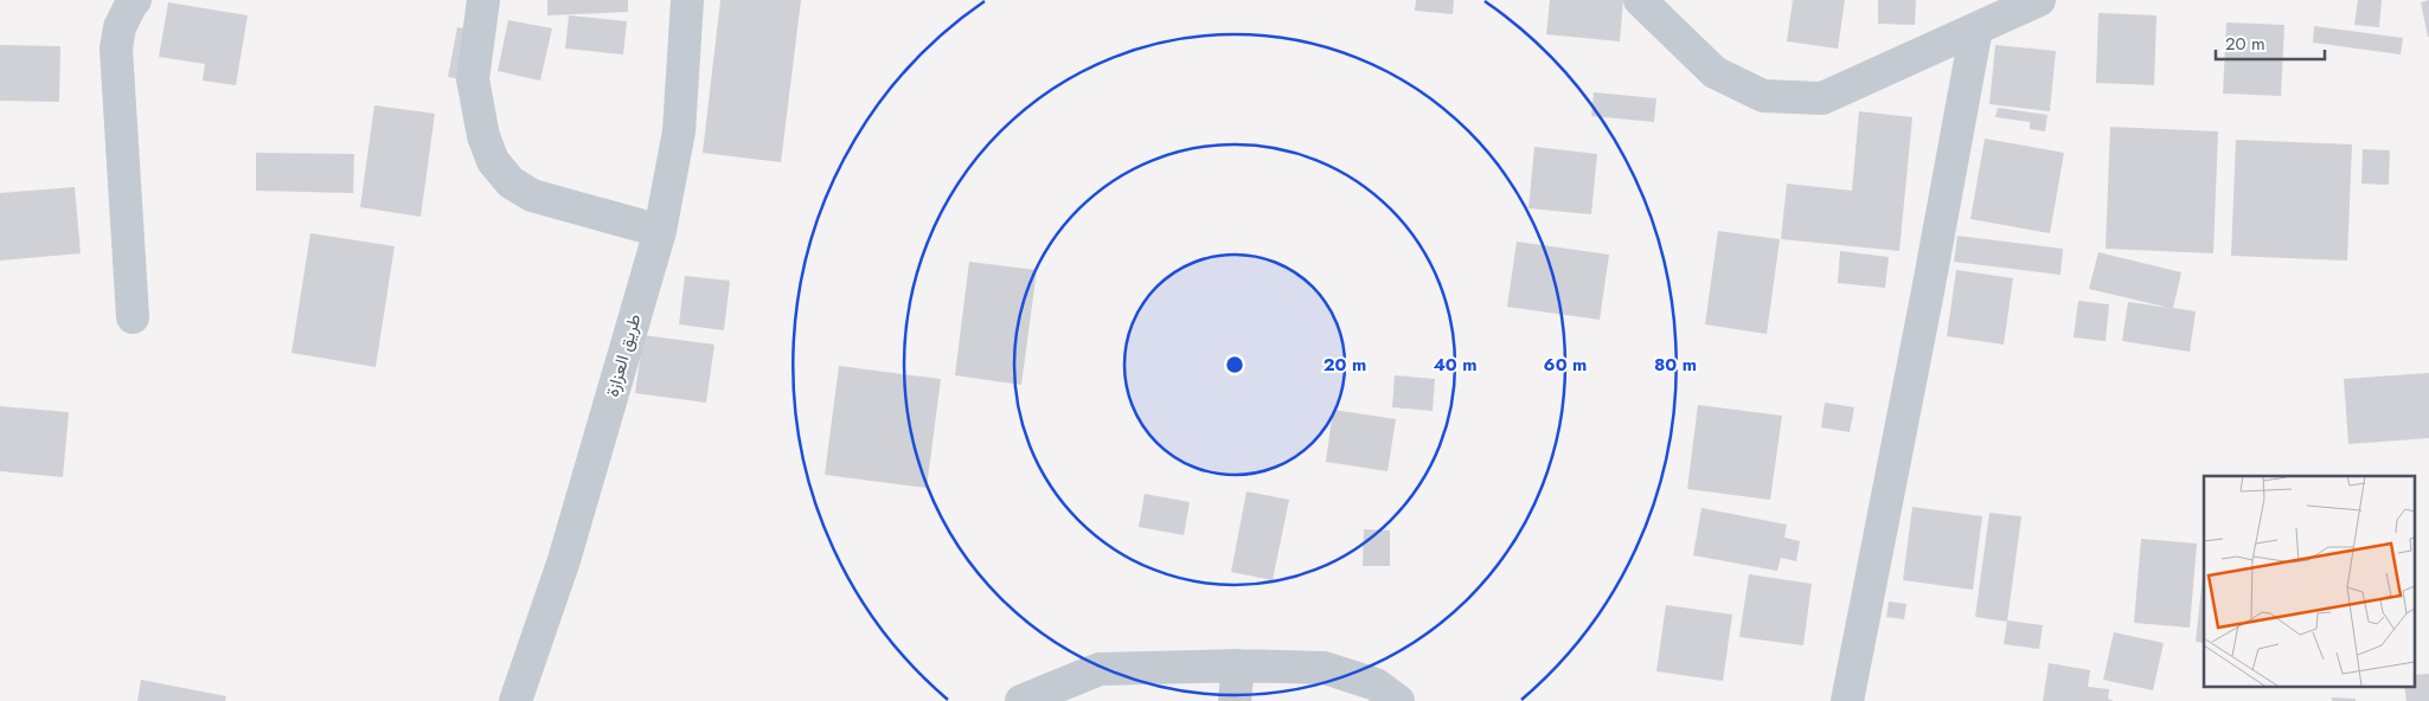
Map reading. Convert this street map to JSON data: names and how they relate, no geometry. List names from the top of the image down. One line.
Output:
{"streets":{"street":["طريق العزازة"]},"scale_bar":"20 m","rings":["20 m","40 m","60 m","80 m"]}
